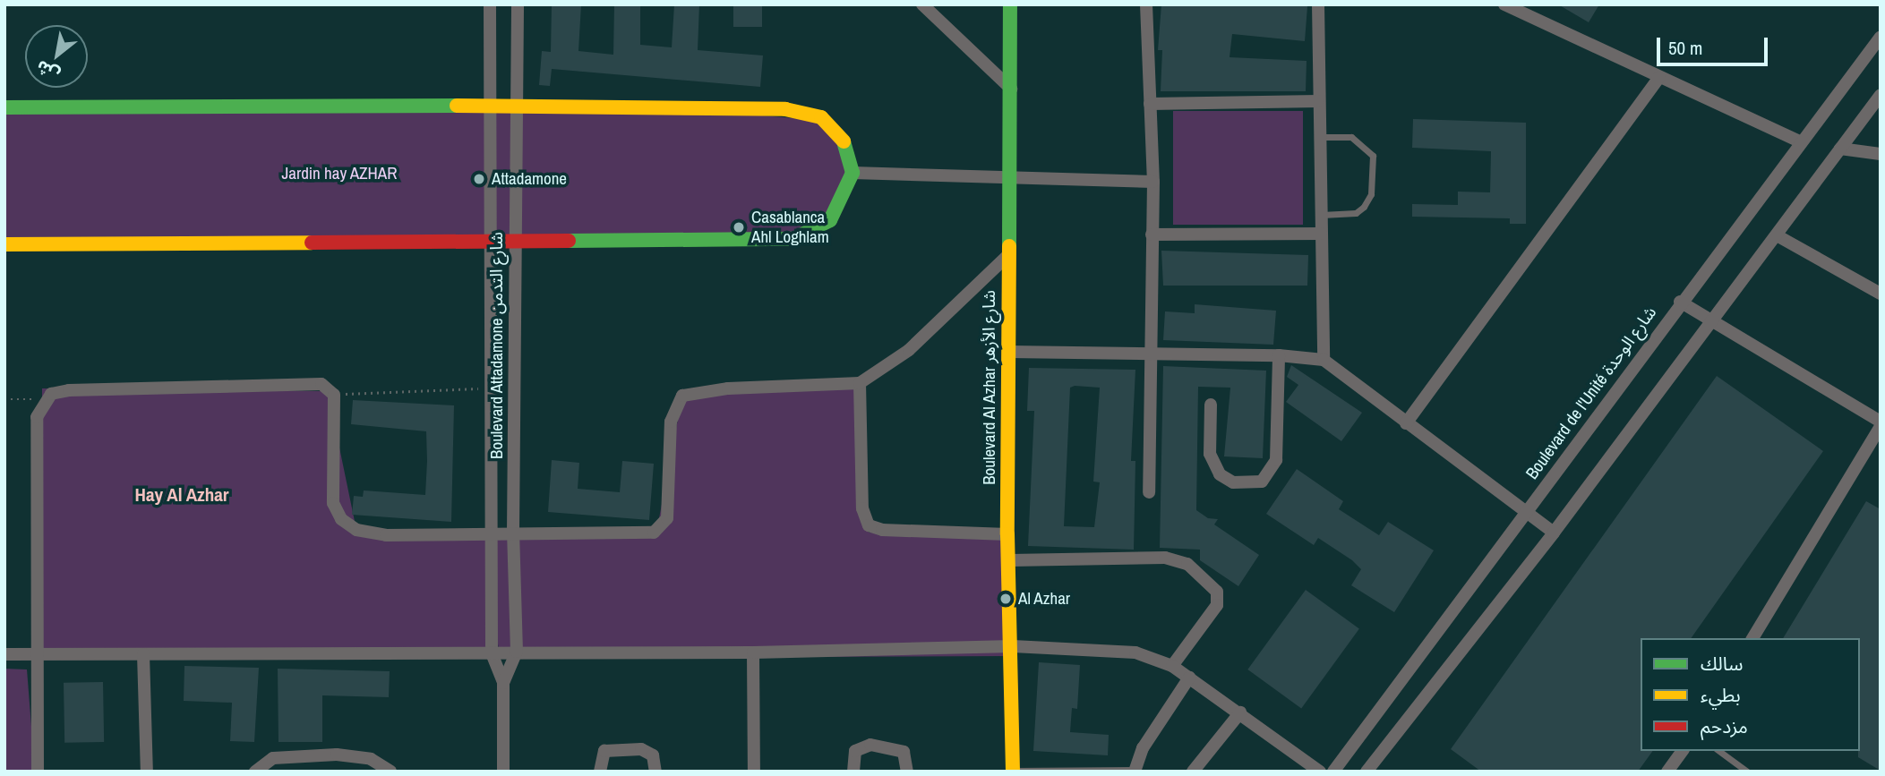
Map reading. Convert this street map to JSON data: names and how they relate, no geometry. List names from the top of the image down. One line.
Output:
{"streets":{"street":["Boulevard Attadamone شارع التدمن","Boulevard Al Azhar شارع الأزهر","Boulevard de l'Unité شارع الوحدة"]},"districts":["Hay Al Azhar"],"parks":["Jardin hay AZHAR"],"places":["Attadamone","Casablanca Ahl Loghlam","Al Azhar"],"legend":["سالك","بطيء","مزدحم"],"scale_bar":"50 m","north":"bottom left"}
